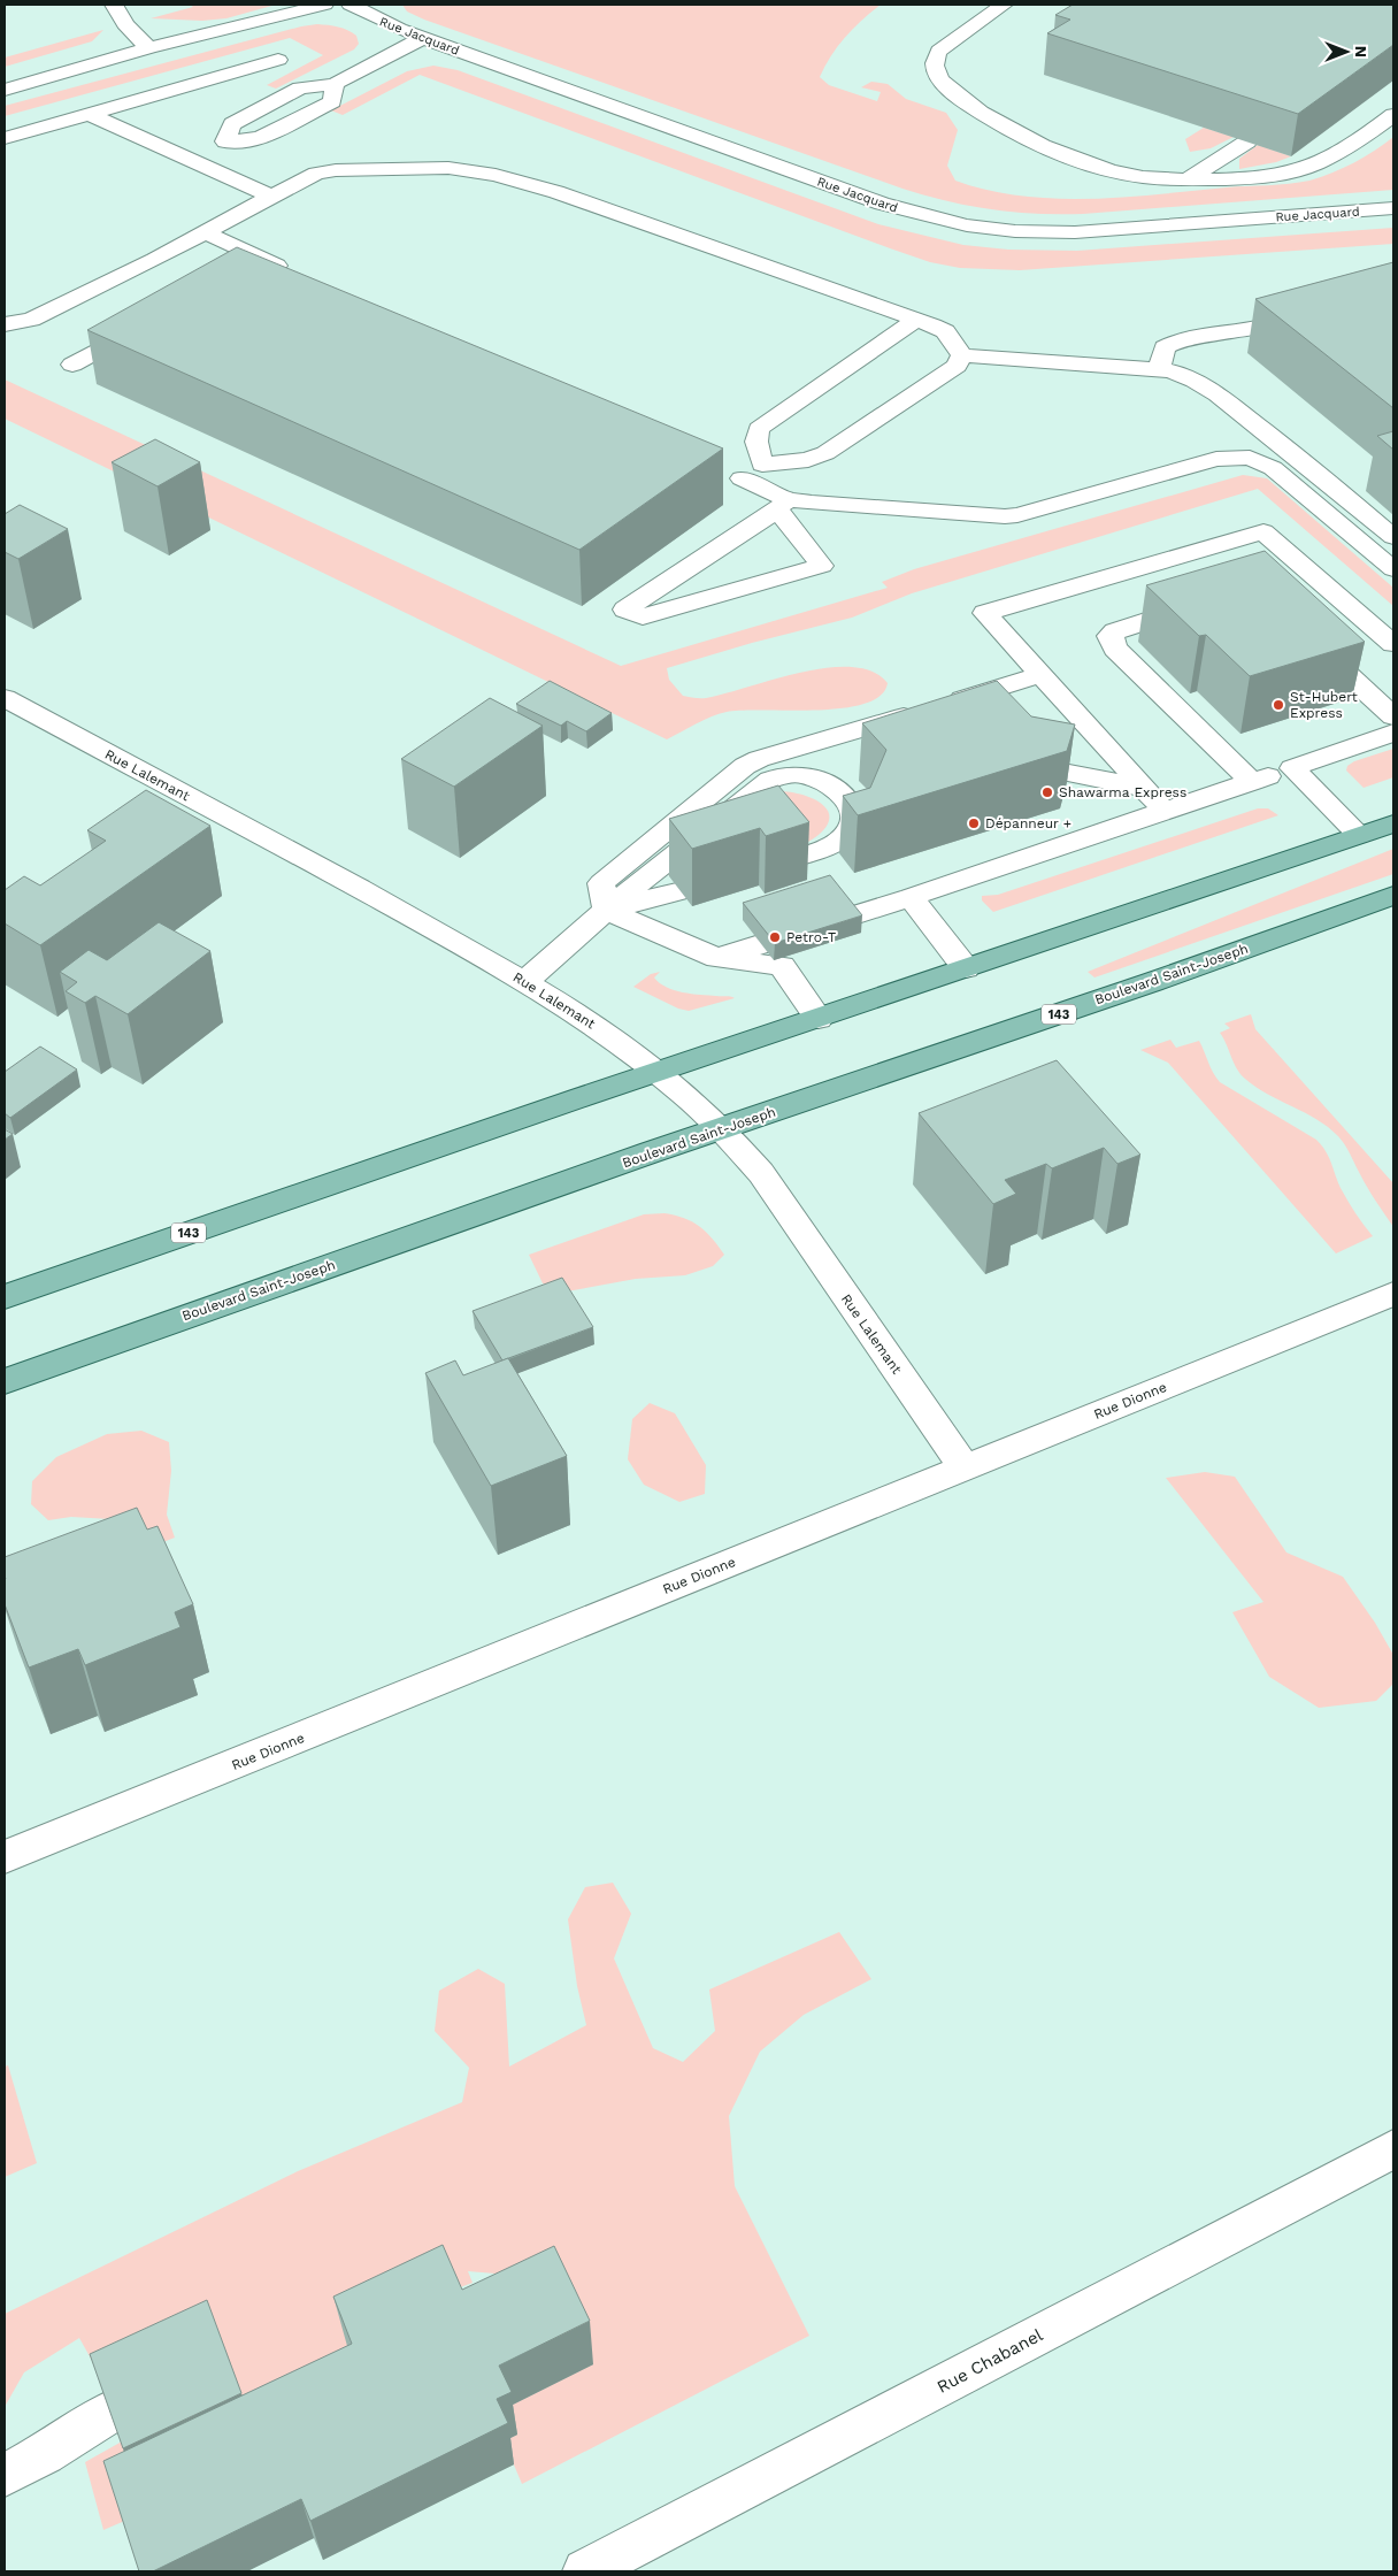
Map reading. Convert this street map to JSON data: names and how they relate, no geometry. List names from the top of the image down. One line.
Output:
{"streets":{"main road":["Boulevard Saint-Joseph","143"],"street":["Rue Jacquard","Rue Lalemant","Rue Dionne","Rue Chabanel"]},"crossings":[["Rue Lalemant","Boulevard Saint-Joseph"],["Rue Lalemant","143"],["Rue Lalemant","Rue Dionne"]],"places":["St-Hubert Express","Shawarma Express","Dépanneur +","Petro-T"],"north":"right"}
